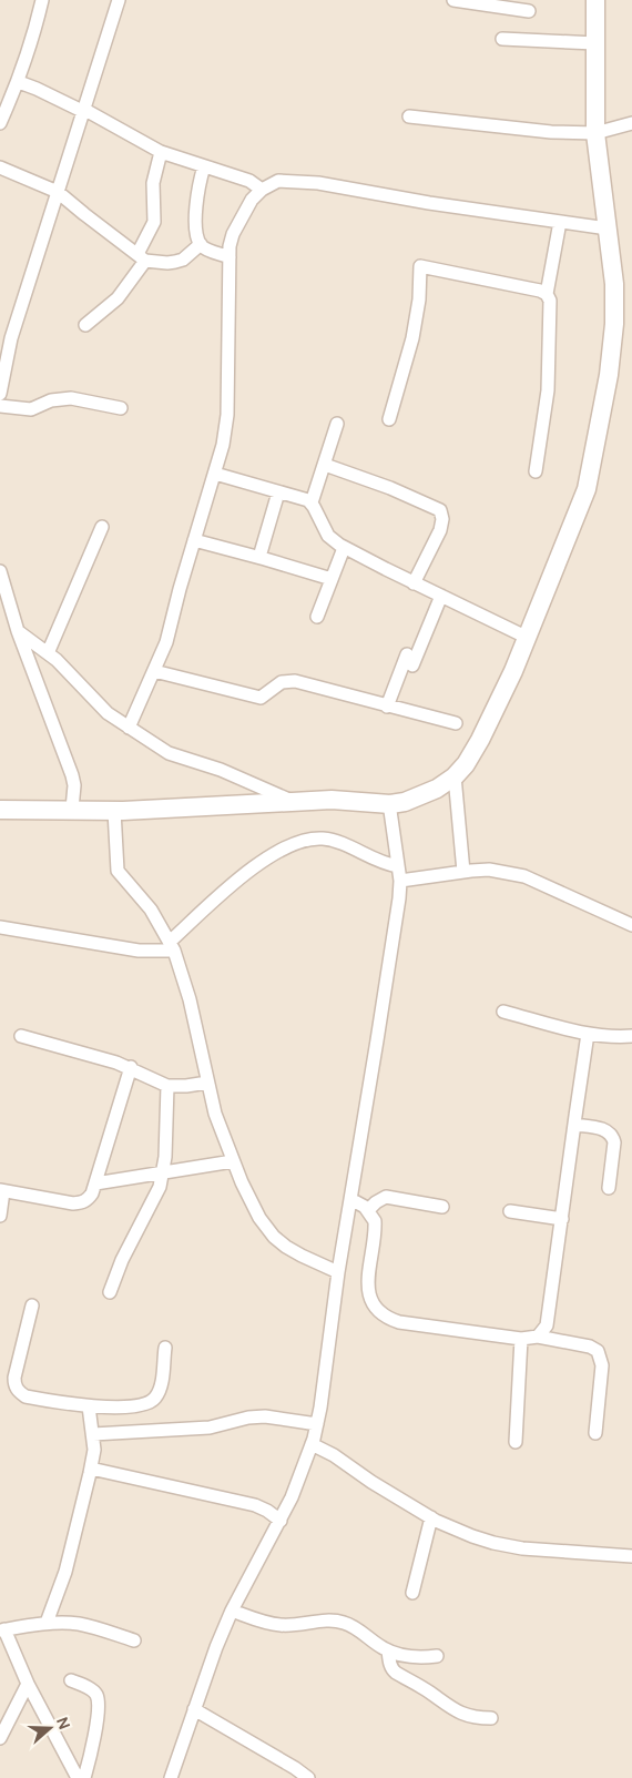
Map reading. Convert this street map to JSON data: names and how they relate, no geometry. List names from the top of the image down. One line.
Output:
{"north":"right"}
